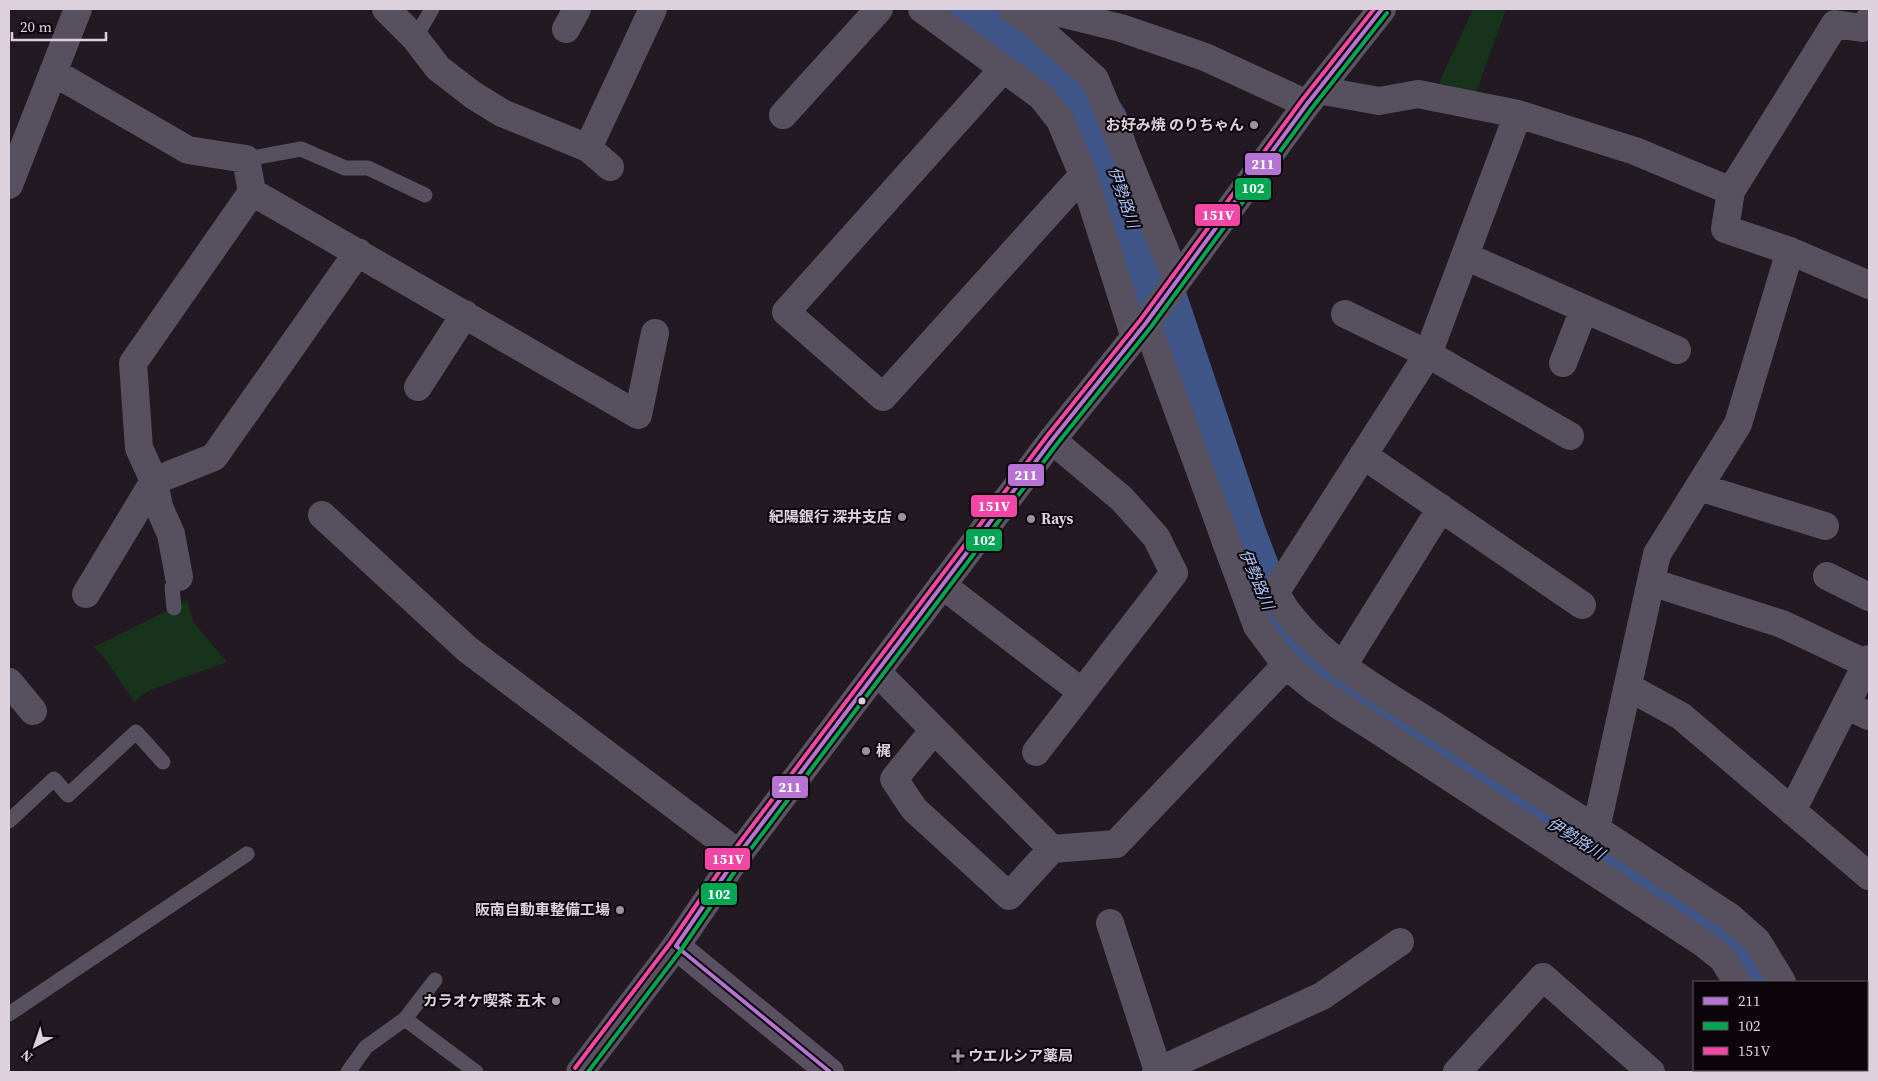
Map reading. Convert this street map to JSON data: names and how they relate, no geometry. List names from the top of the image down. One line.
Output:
{"water":["伊勢路川"],"places":{"other":["お好み焼 のりちゃん","紀陽銀行 深井支店","Rays","梶","阪南自動車整備工場","カラオケ喫茶 五木"],"health":["ウエルシア薬局"]},"lines":["transit line 211","transit line 151V","transit line 102"],"legend":["211","102","151V"],"scale_bar":"20 m","north":"bottom left"}
